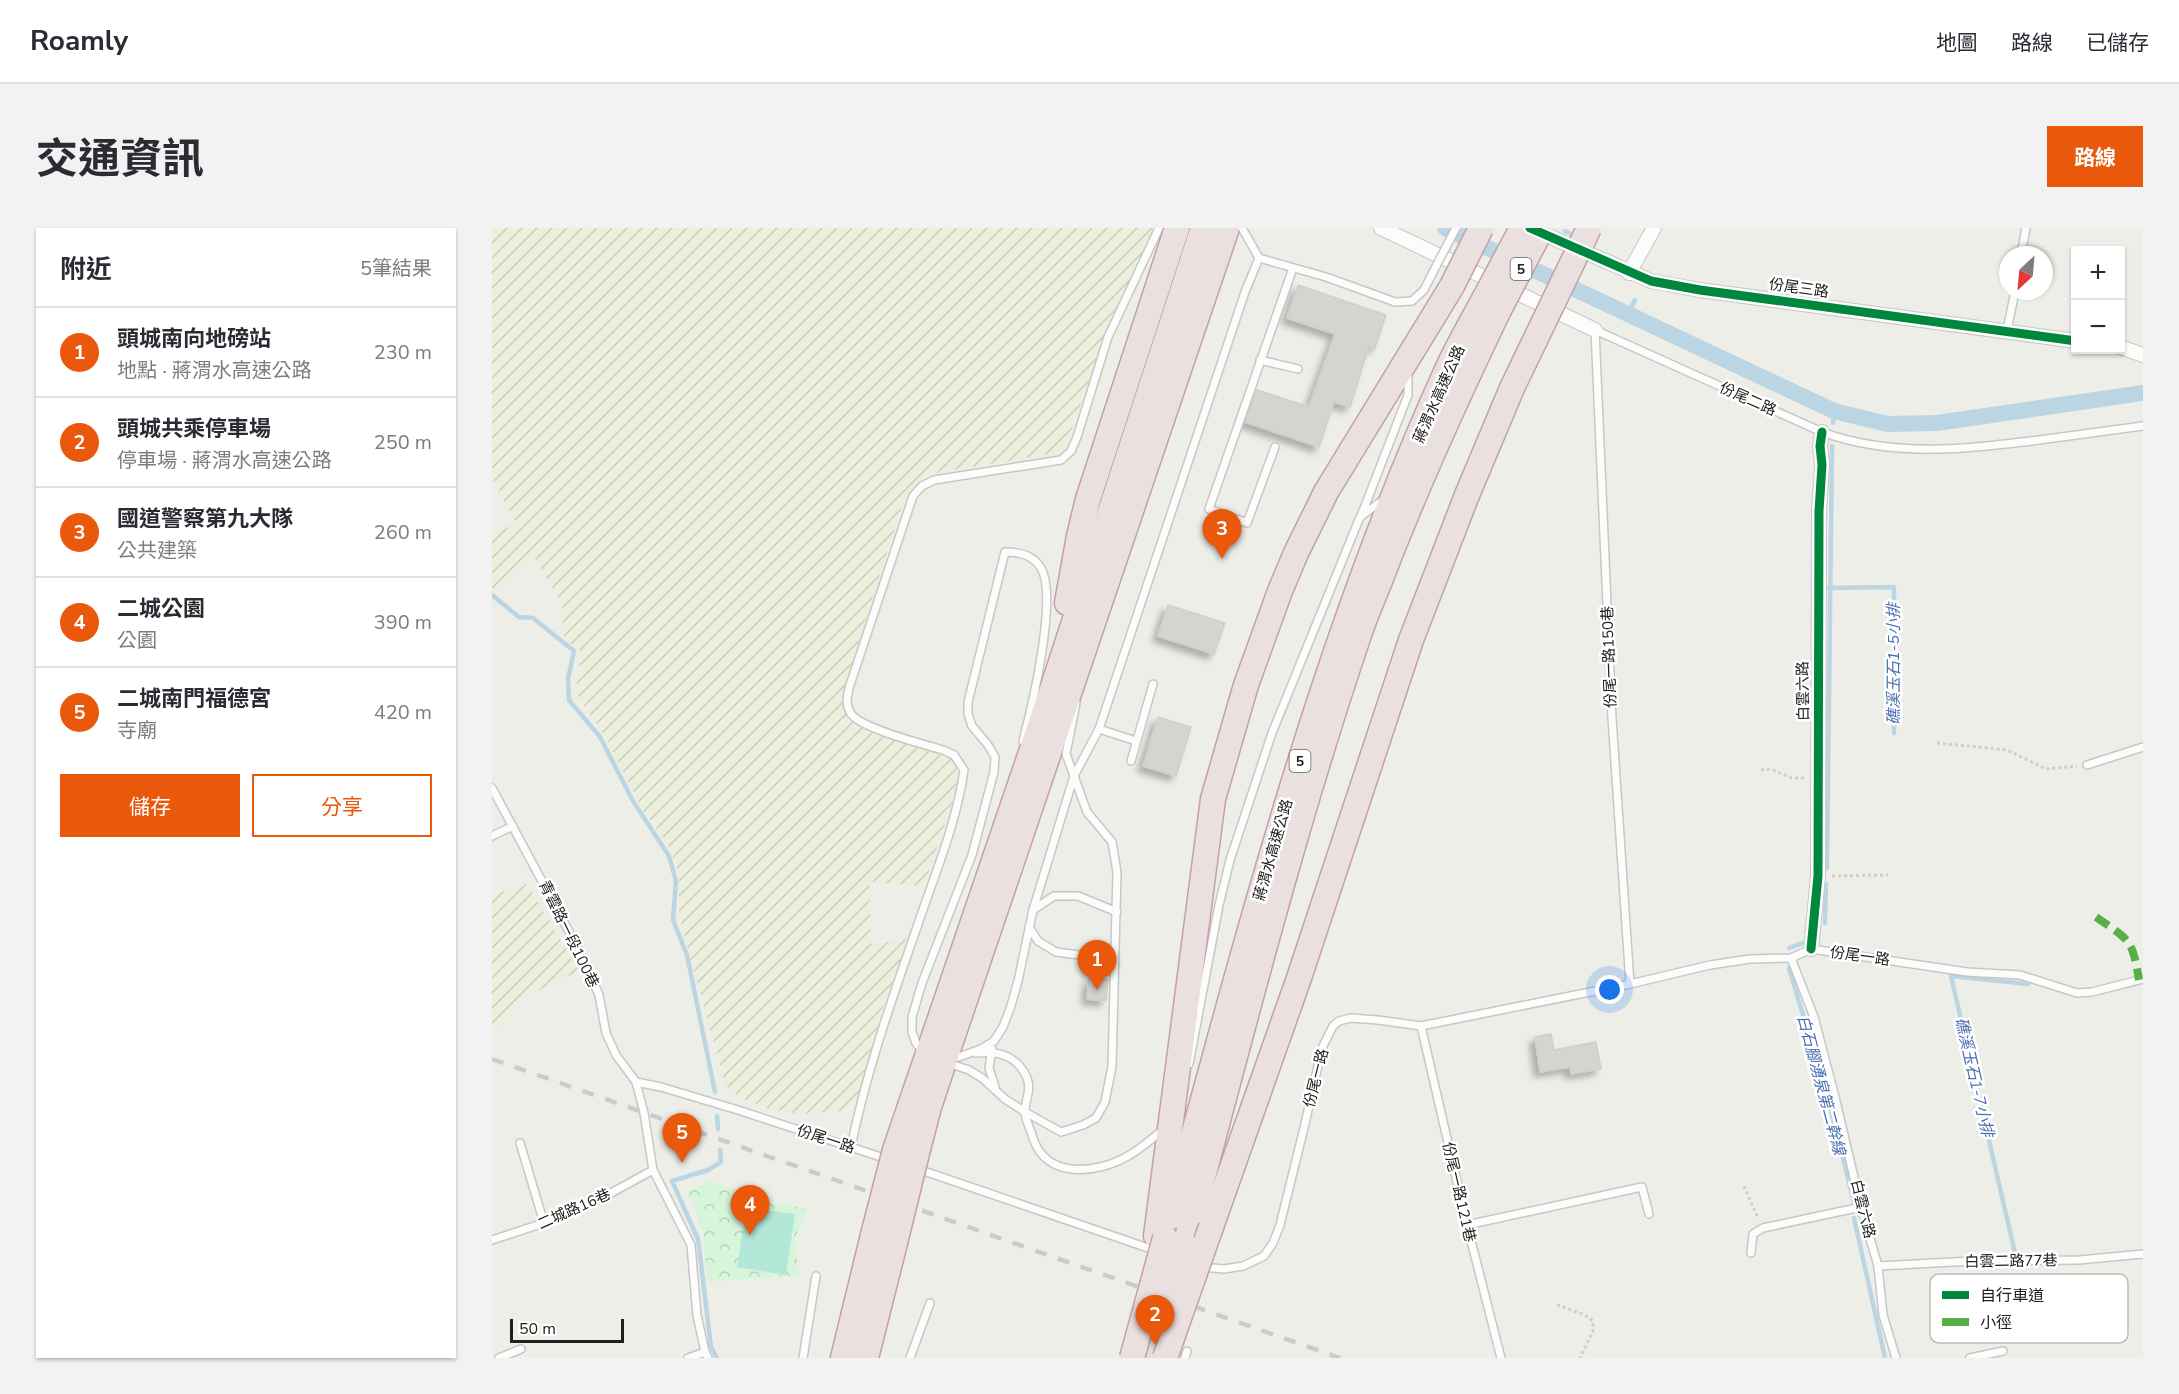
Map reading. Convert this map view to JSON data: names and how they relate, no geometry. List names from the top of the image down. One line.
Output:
{"streets":{"highway":["5","蔣渭水高速公路"],"street":["份尾三路","份尾二路","白雲六路"],"lane":["份尾一路150巷","青雲路一段100巷","份尾一路","份尾一路121巷","二城路16巷","白雲二路77巷"]},"crossings":[["蔣渭水高速公路","份尾一路"],["份尾二路","份尾一路150巷"],["份尾二路","白雲六路"],["份尾一路150巷","份尾一路"],["白雲六路","份尾一路"],["白雲六路","白雲二路77巷"],["青雲路一段100巷","份尾一路"],["青雲路一段100巷","二城路16巷"],["份尾一路","份尾一路121巷"]],"water":["礁溪玉石1-5小排","礁溪玉石1-7小排","白石腳湧泉第二幹線"],"legend":["自行車道","小徑"],"scale_bar":"50 m","north":"bottom left","page":{"header":"Roamly","nav":["地圖","路線","已儲存"],"title":"交通資訊","buttons":["路線",["儲存","分享"]],"heading":["附近","5筆結果"],"map_buttons":["+","−"],"list":[{"mark":"1","name":"頭城南向地磅站","note":"地點 · 蔣渭水高速公路","value":"230 m"},{"mark":"2","name":"頭城共乘停車場","note":"停車場 · 蔣渭水高速公路","value":"250 m"},{"mark":"3","name":"國道警察第九大隊","note":"公共建築","value":"260 m"},{"mark":"4","name":"二城公園","note":"公園","value":"390 m"},{"mark":"5","name":"二城南門福德宮","note":"寺廟","value":"420 m"}],"pins":["3","1","5","4","2"],"scale":"50 m"}}
